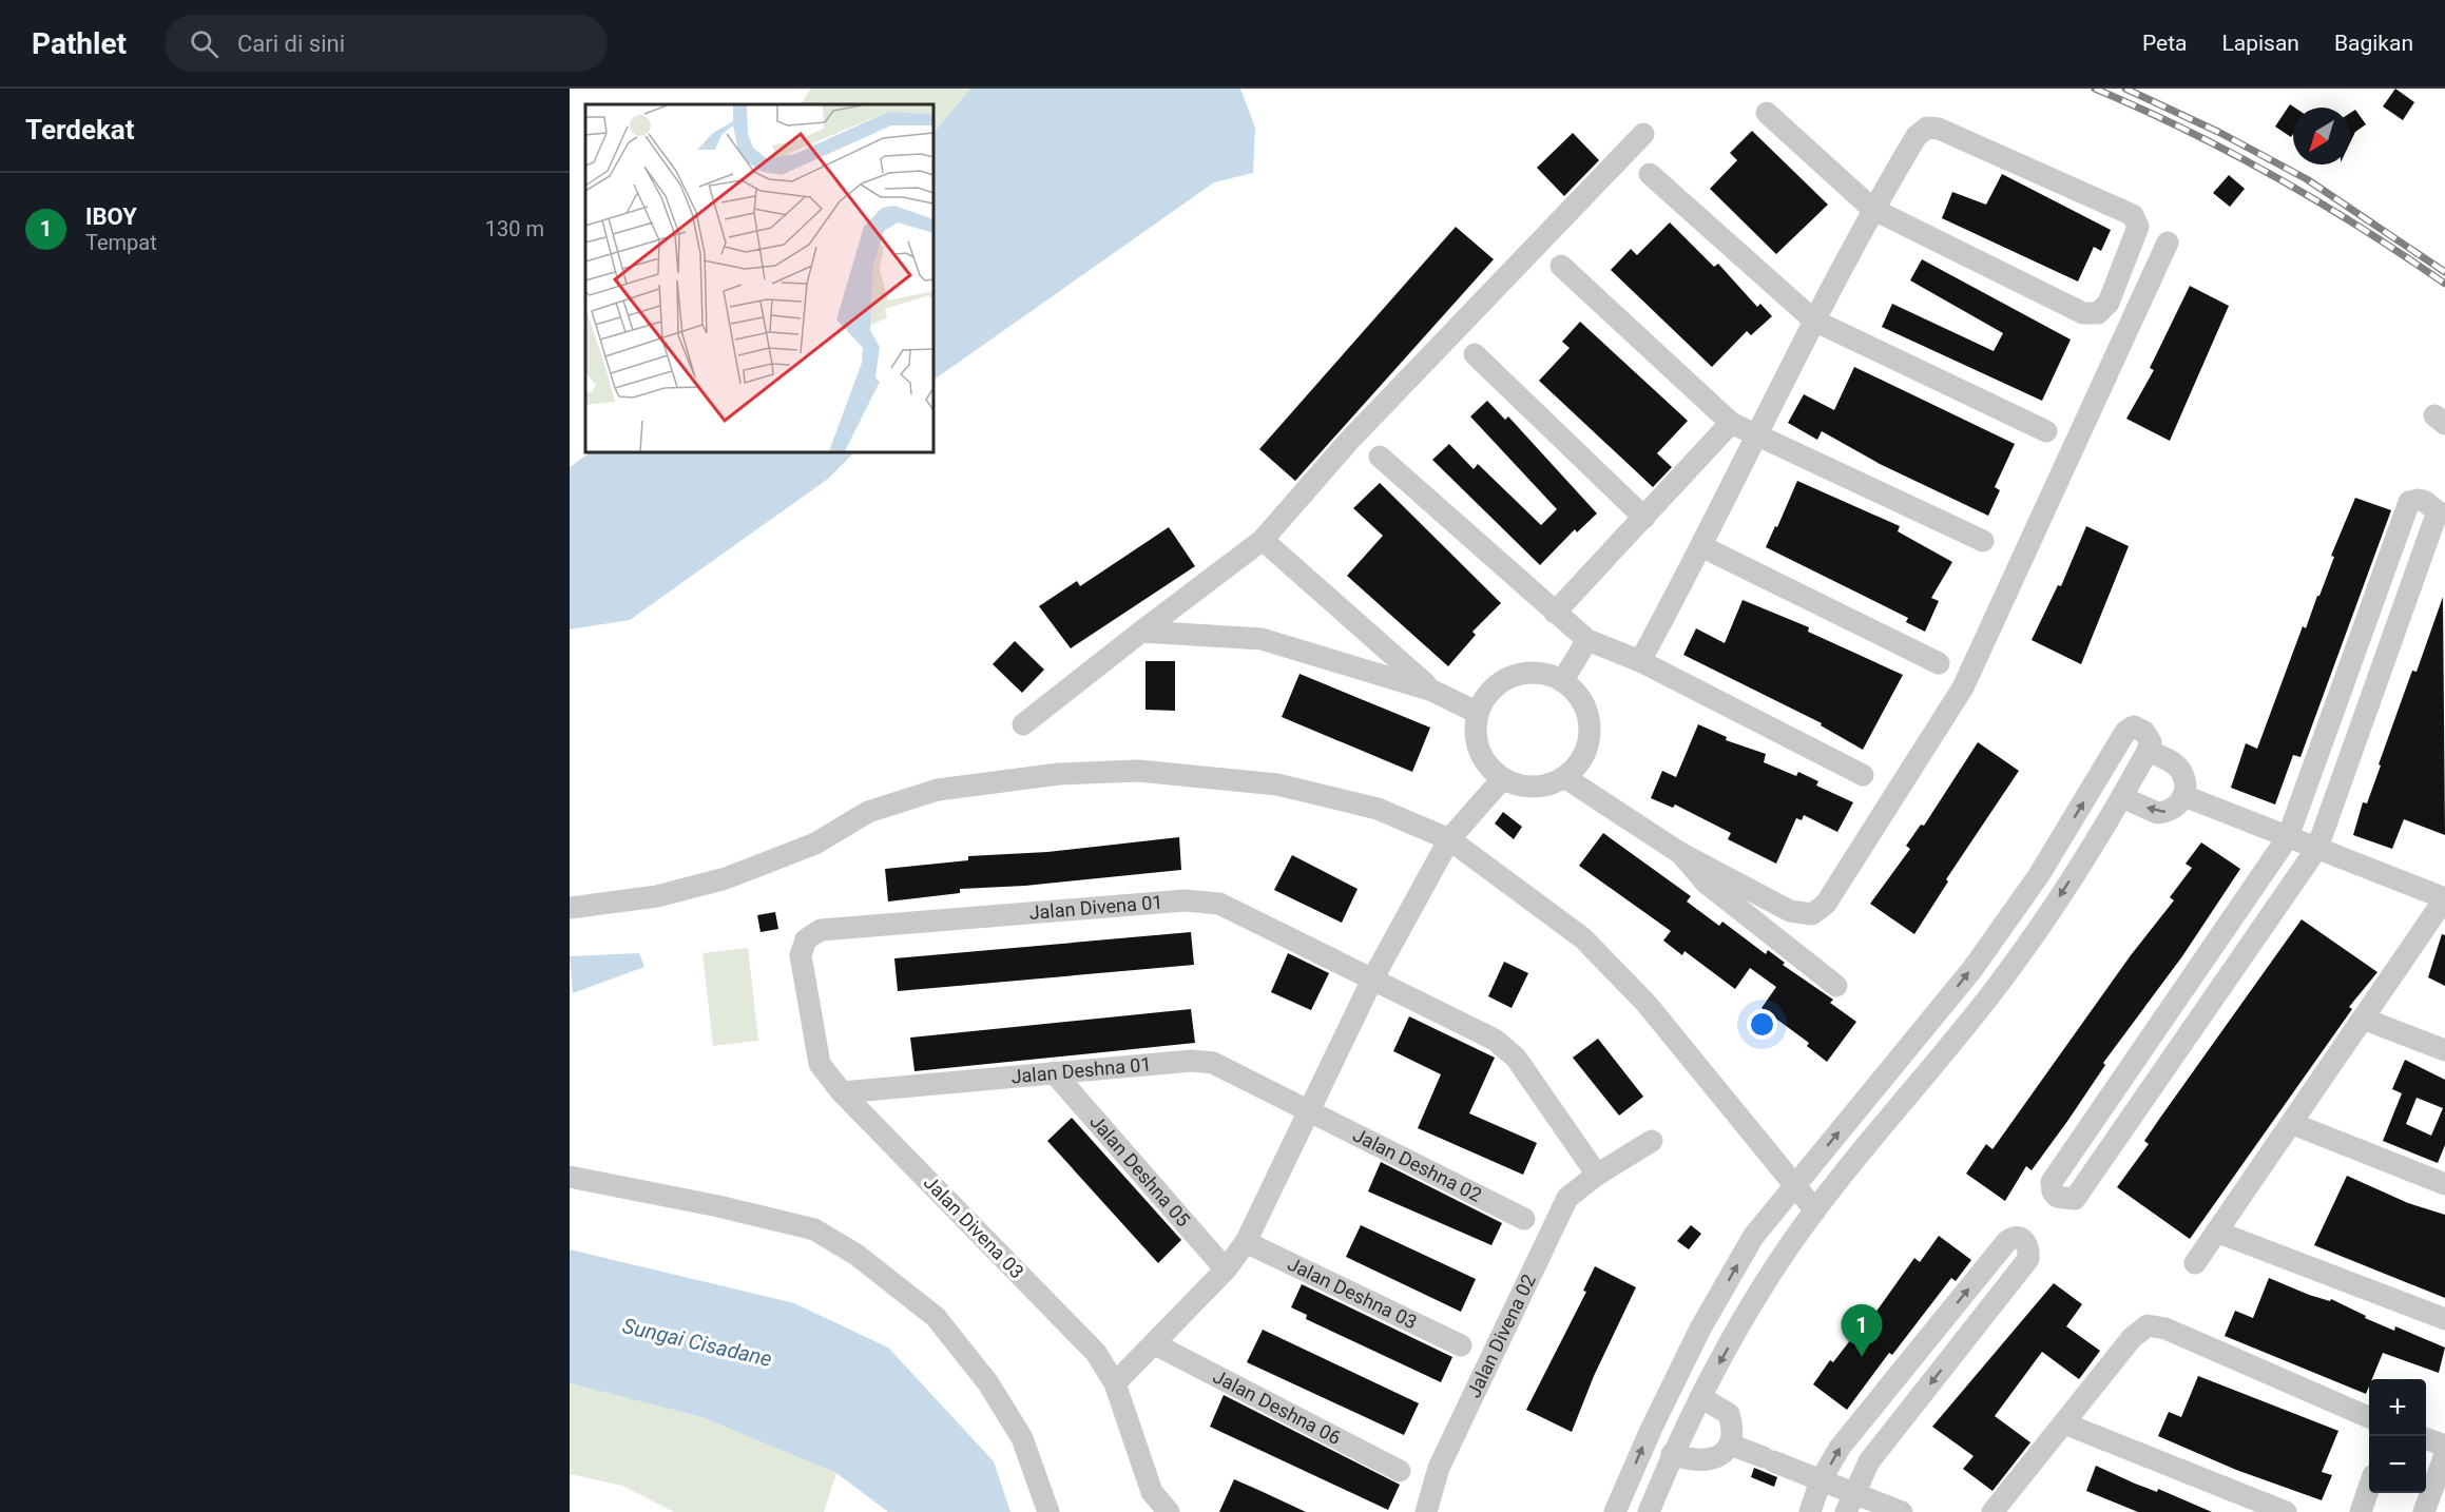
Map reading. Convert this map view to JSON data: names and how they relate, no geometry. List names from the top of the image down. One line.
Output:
{"streets":{"street":["Jalan Divena 01","Jalan Deshna 01","Jalan Deshna 02","Jalan Deshna 05","Jalan Divena 03","Jalan Deshna 03","Jalan Divena 02","Jalan Deshna 06"]},"crossings":[["Jalan Divena 01","Jalan Divena 03"],["Jalan Deshna 01","Jalan Deshna 02"],["Jalan Deshna 01","Jalan Deshna 05"],["Jalan Deshna 01","Jalan Divena 03"]],"water":["Sungai Cisadane"],"north":"bottom left","page":{"header":"Pathlet","search":"Cari di sini","nav":["Peta","Lapisan","Bagikan"],"heading":"Terdekat","list":[{"mark":"1","name":"IBOY","note":"Tempat","value":"130 m"}],"pins":"1","map_buttons":["+","−"]}}
